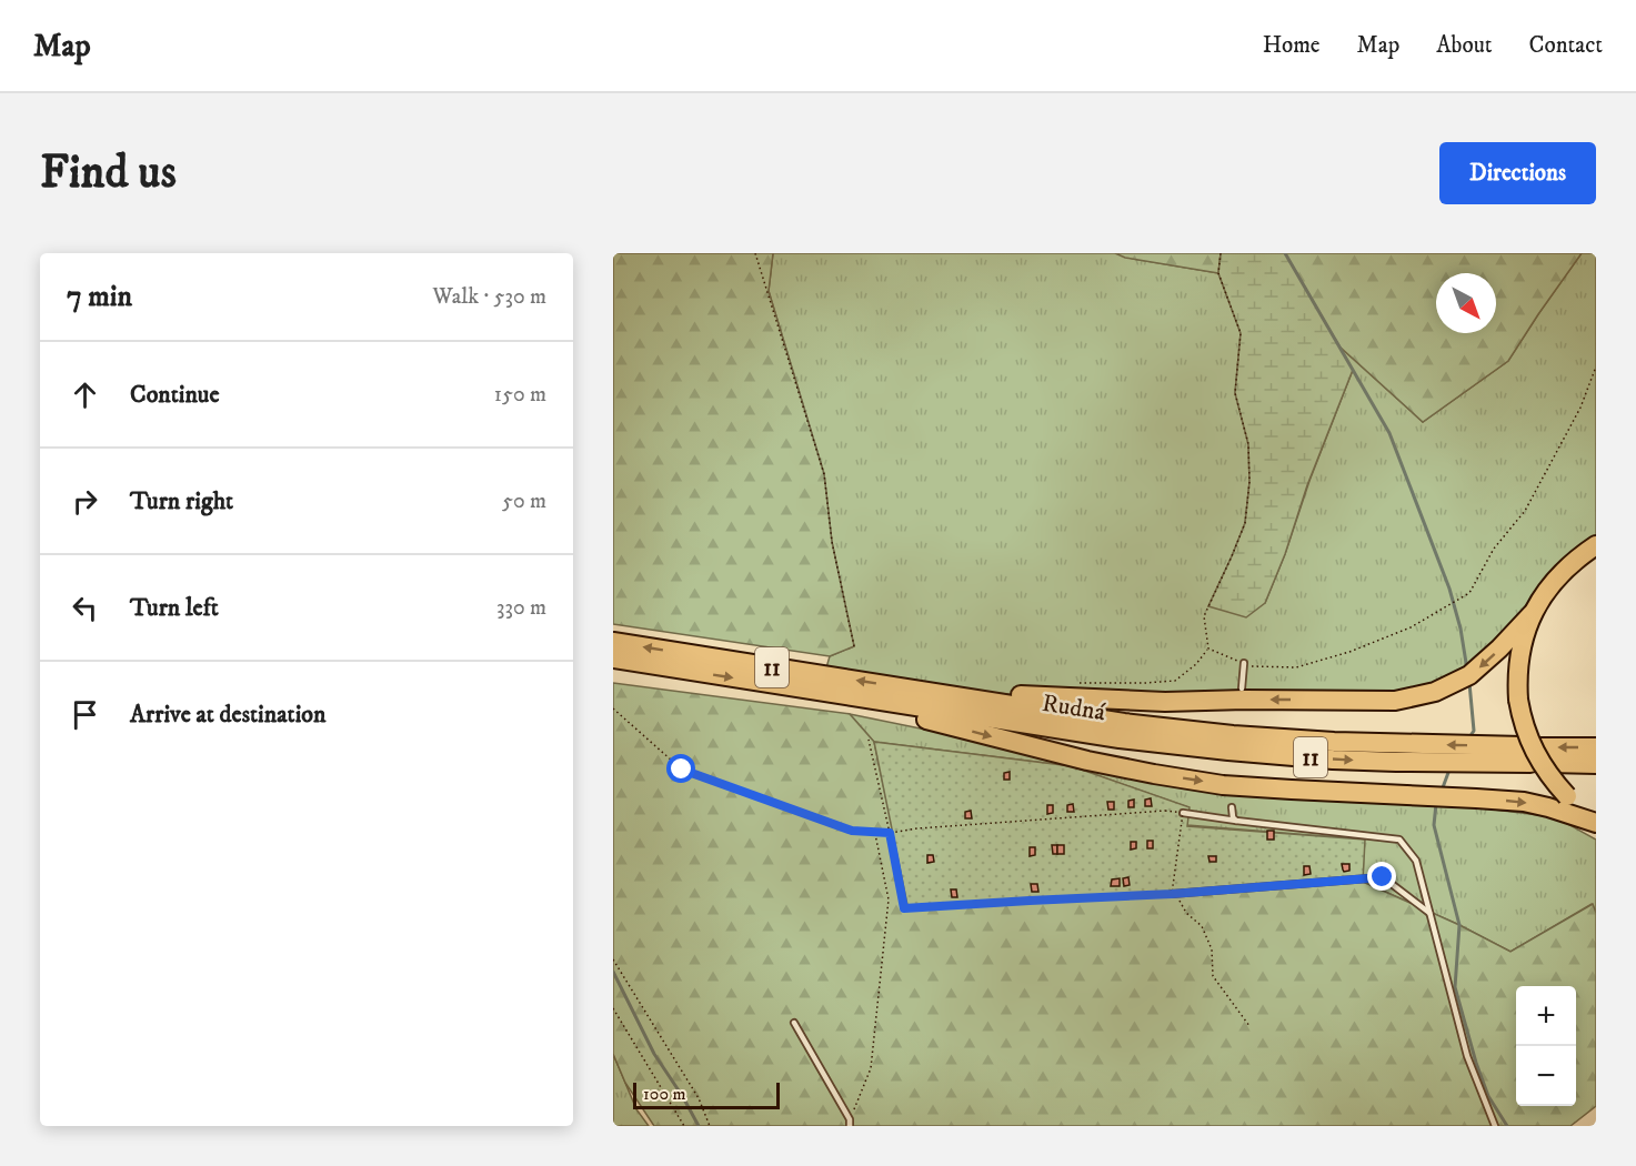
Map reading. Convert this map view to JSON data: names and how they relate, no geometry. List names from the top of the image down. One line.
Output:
{"streets":{"highway":["11","Rudná"]},"scale_bar":"100 m","north":"bottom right","page":{"header":"Map","nav":["Home","Map","About","Contact"],"buttons":"Directions","title":"Find us","heading":["7 min","Walk · 530 m"],"list":[["Continue","150 m"],["Turn right","50 m"],["Turn left","330 m"],"Arrive at destination"],"map_buttons":["+","−"],"scale":"100 m"}}
